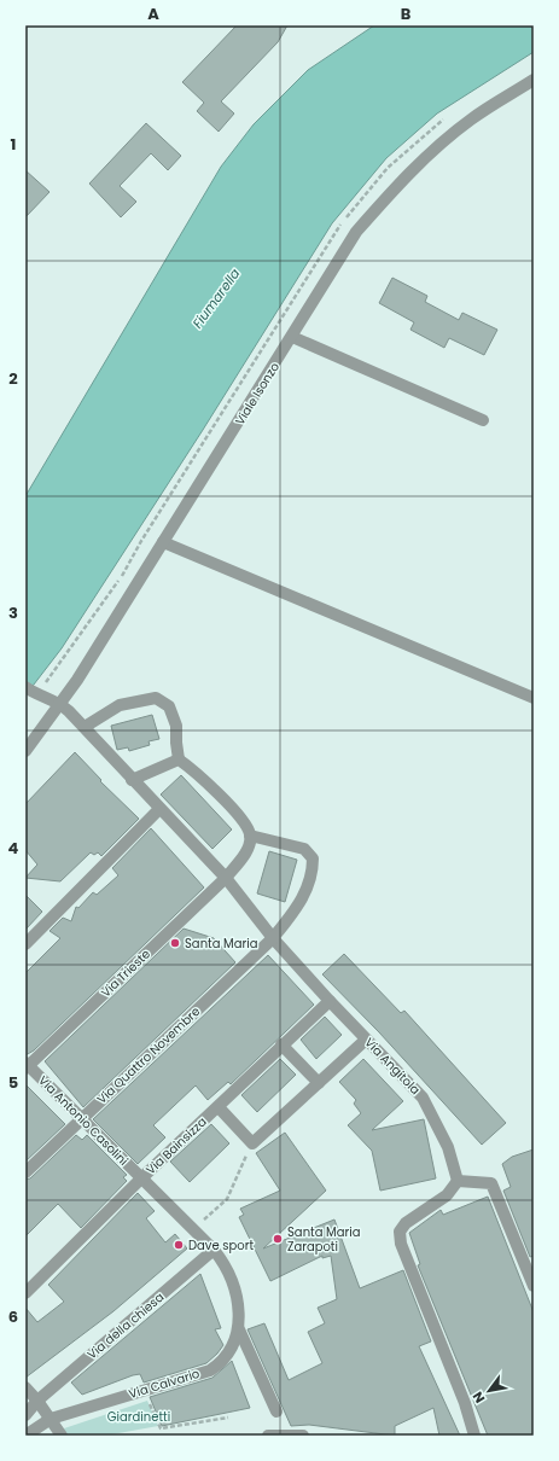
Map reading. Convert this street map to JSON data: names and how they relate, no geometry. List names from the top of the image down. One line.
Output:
{"streets":{"street":["Viale Isonzo","Via Trieste","Via Quattro Novembre","Via Angitola","Via Antonio Casolini","Via Bainsizza","Via della chiesa","Via Calvario"]},"crossings":[["Viale Isonzo","Via Angitola"],["Via Trieste","Via Quattro Novembre"],["Via Trieste","Via Angitola"],["Via Trieste","Via Antonio Casolini"],["Via Quattro Novembre","Via Angitola"],["Via Quattro Novembre","Via Antonio Casolini"],["Via Angitola","Via Bainsizza"],["Via Antonio Casolini","Via Bainsizza"],["Via Antonio Casolini","Via della chiesa"],["Via Antonio Casolini","Via Calvario"],["Via della chiesa","Via Calvario"]],"water":["Fiumarella"],"parks":["Giardinetti"],"places":["Santa Maria","Santa Maria Zarapoti","Dave sport"],"north":"bottom left","grid":{"columns":["A","B"],"rows":["1","2","3","4","5","6"]}}
